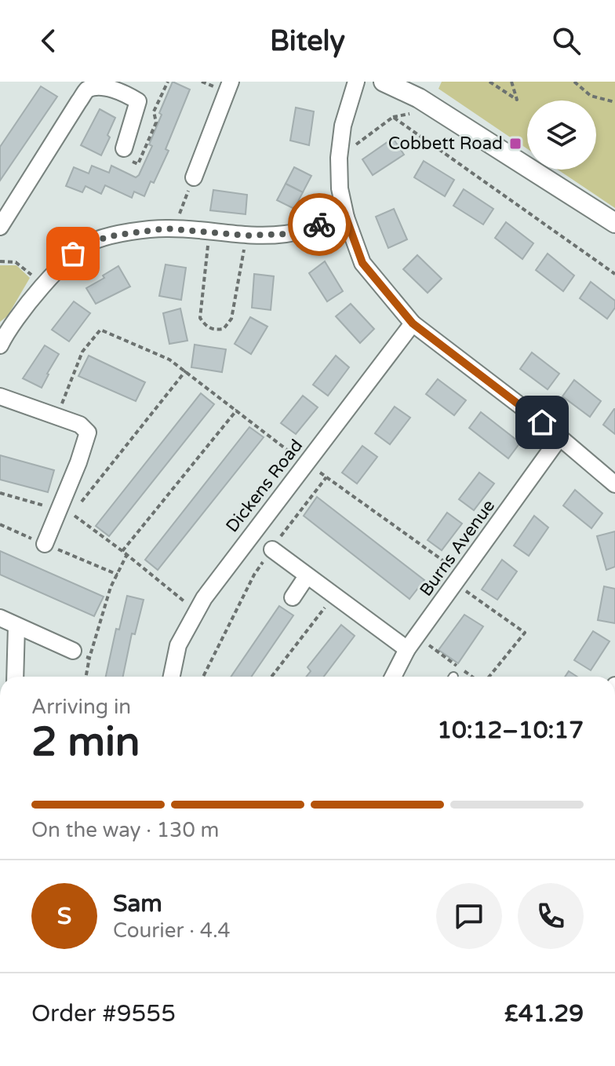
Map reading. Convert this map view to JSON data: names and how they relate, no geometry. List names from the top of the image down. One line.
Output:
{"streets":{"street":["Dickens Road","Burns Avenue"]},"places":{"transit":["Cobbett Road"]},"page":{"header":"Bitely","heading":["2 min","Arriving in","10:12–10:17"],"panel":["Sam","Courier · 4.4","Order #9555","£41.29"],"bar":"On the way · 130 m","round":"S"}}
